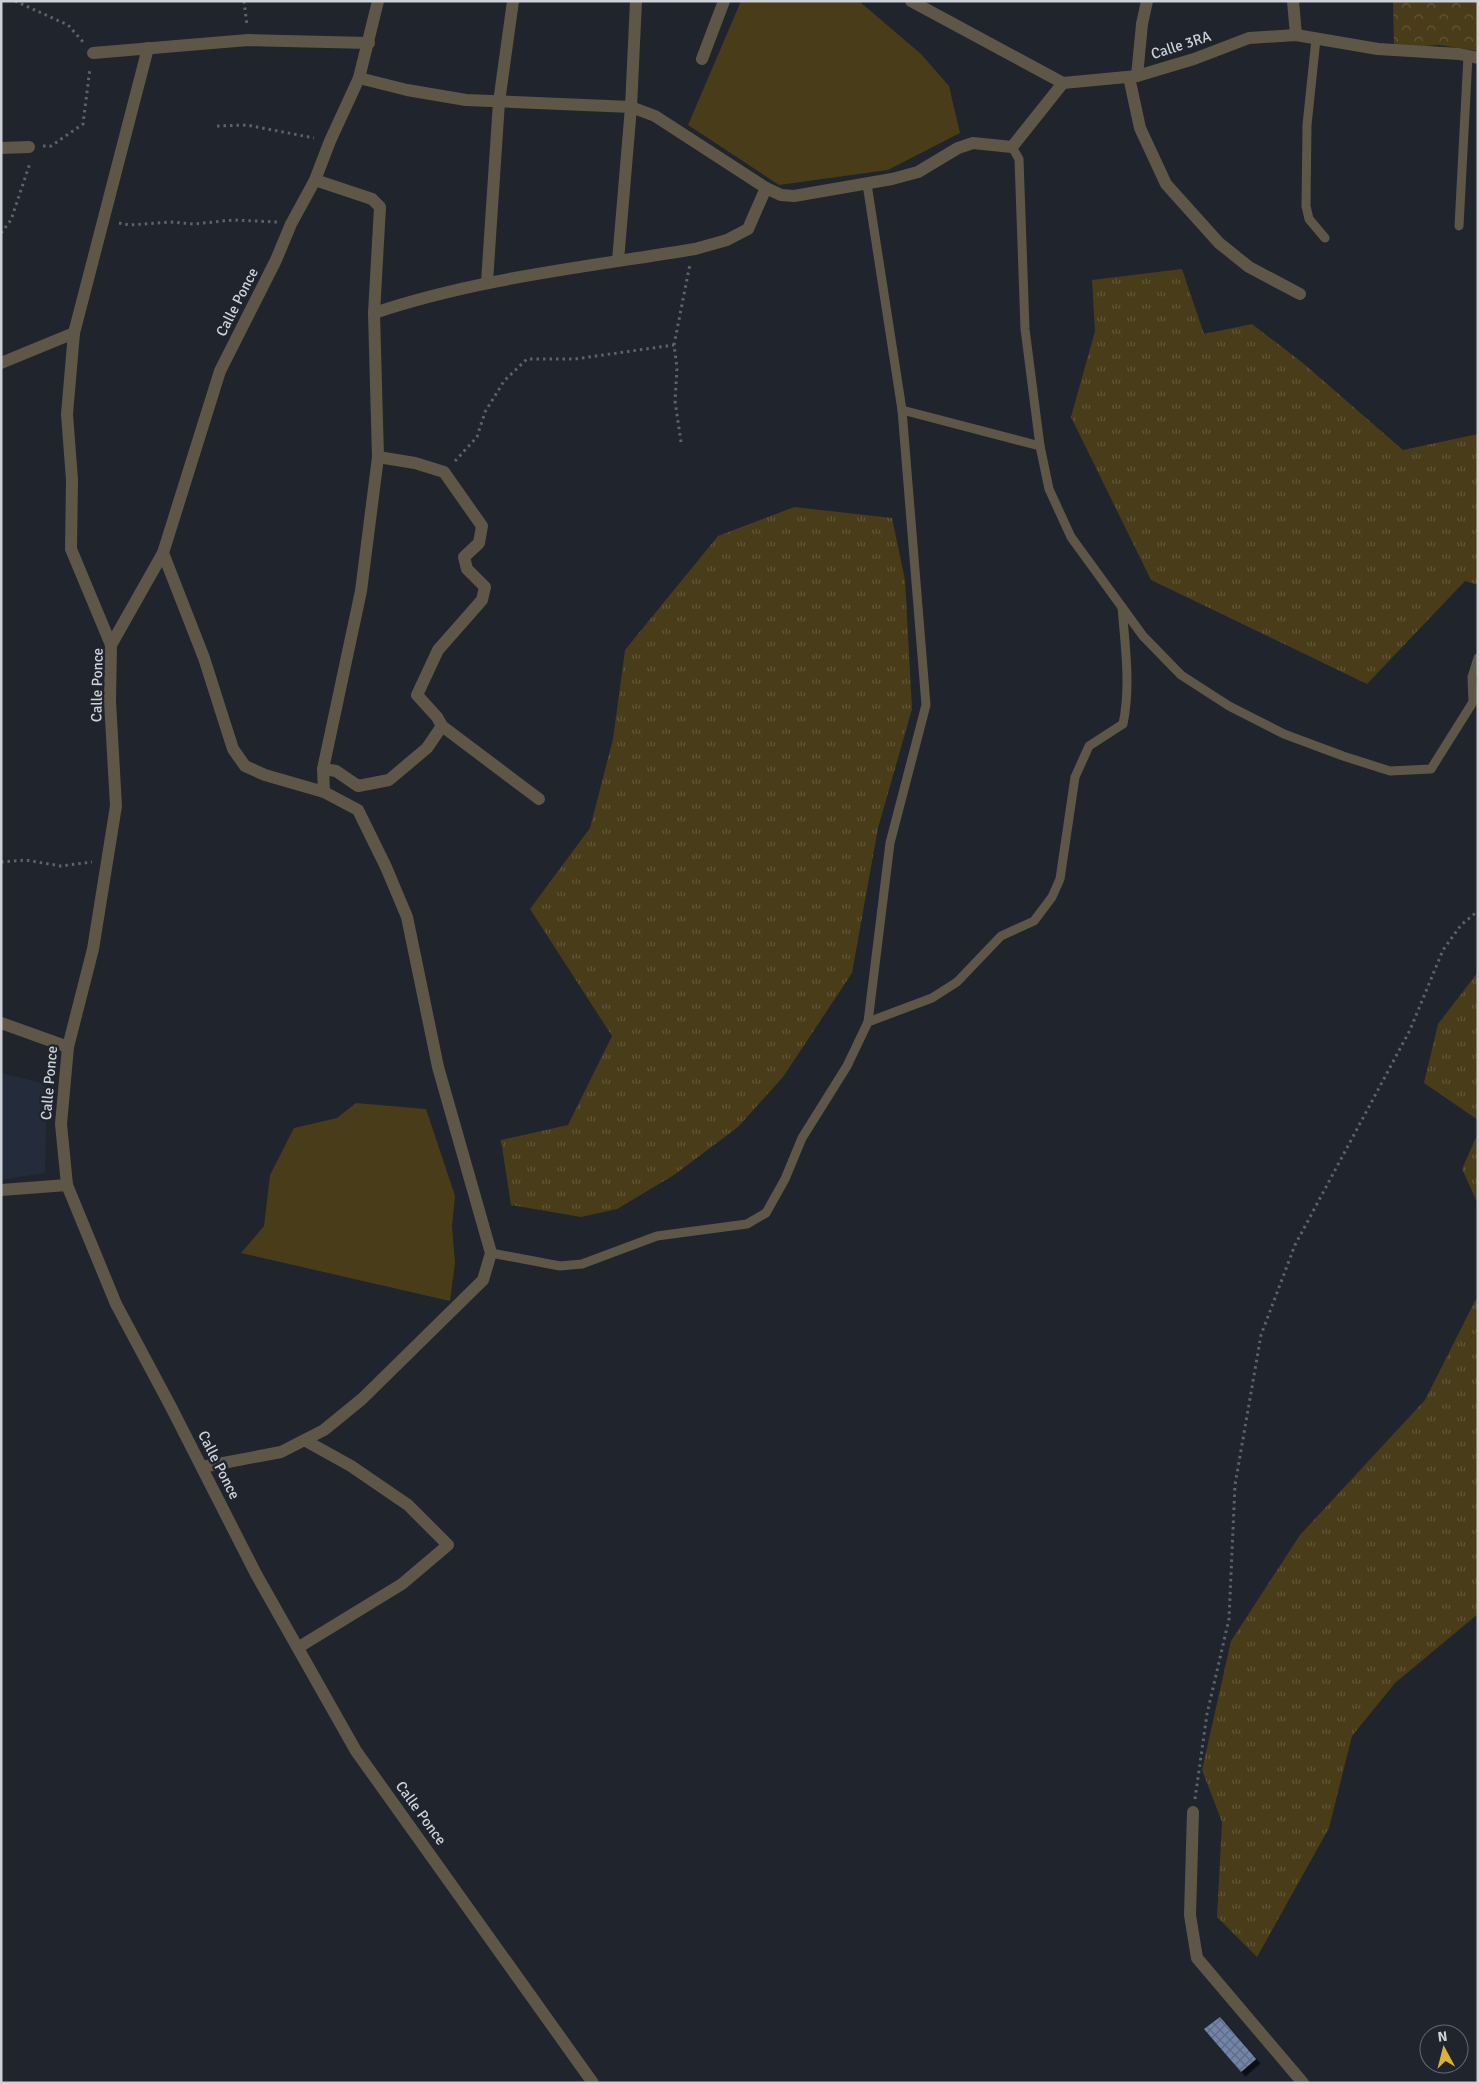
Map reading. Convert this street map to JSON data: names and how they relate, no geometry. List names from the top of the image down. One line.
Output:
{"streets":{"street":["Calle 3RA","Calle Ponce"]},"north":"top"}
